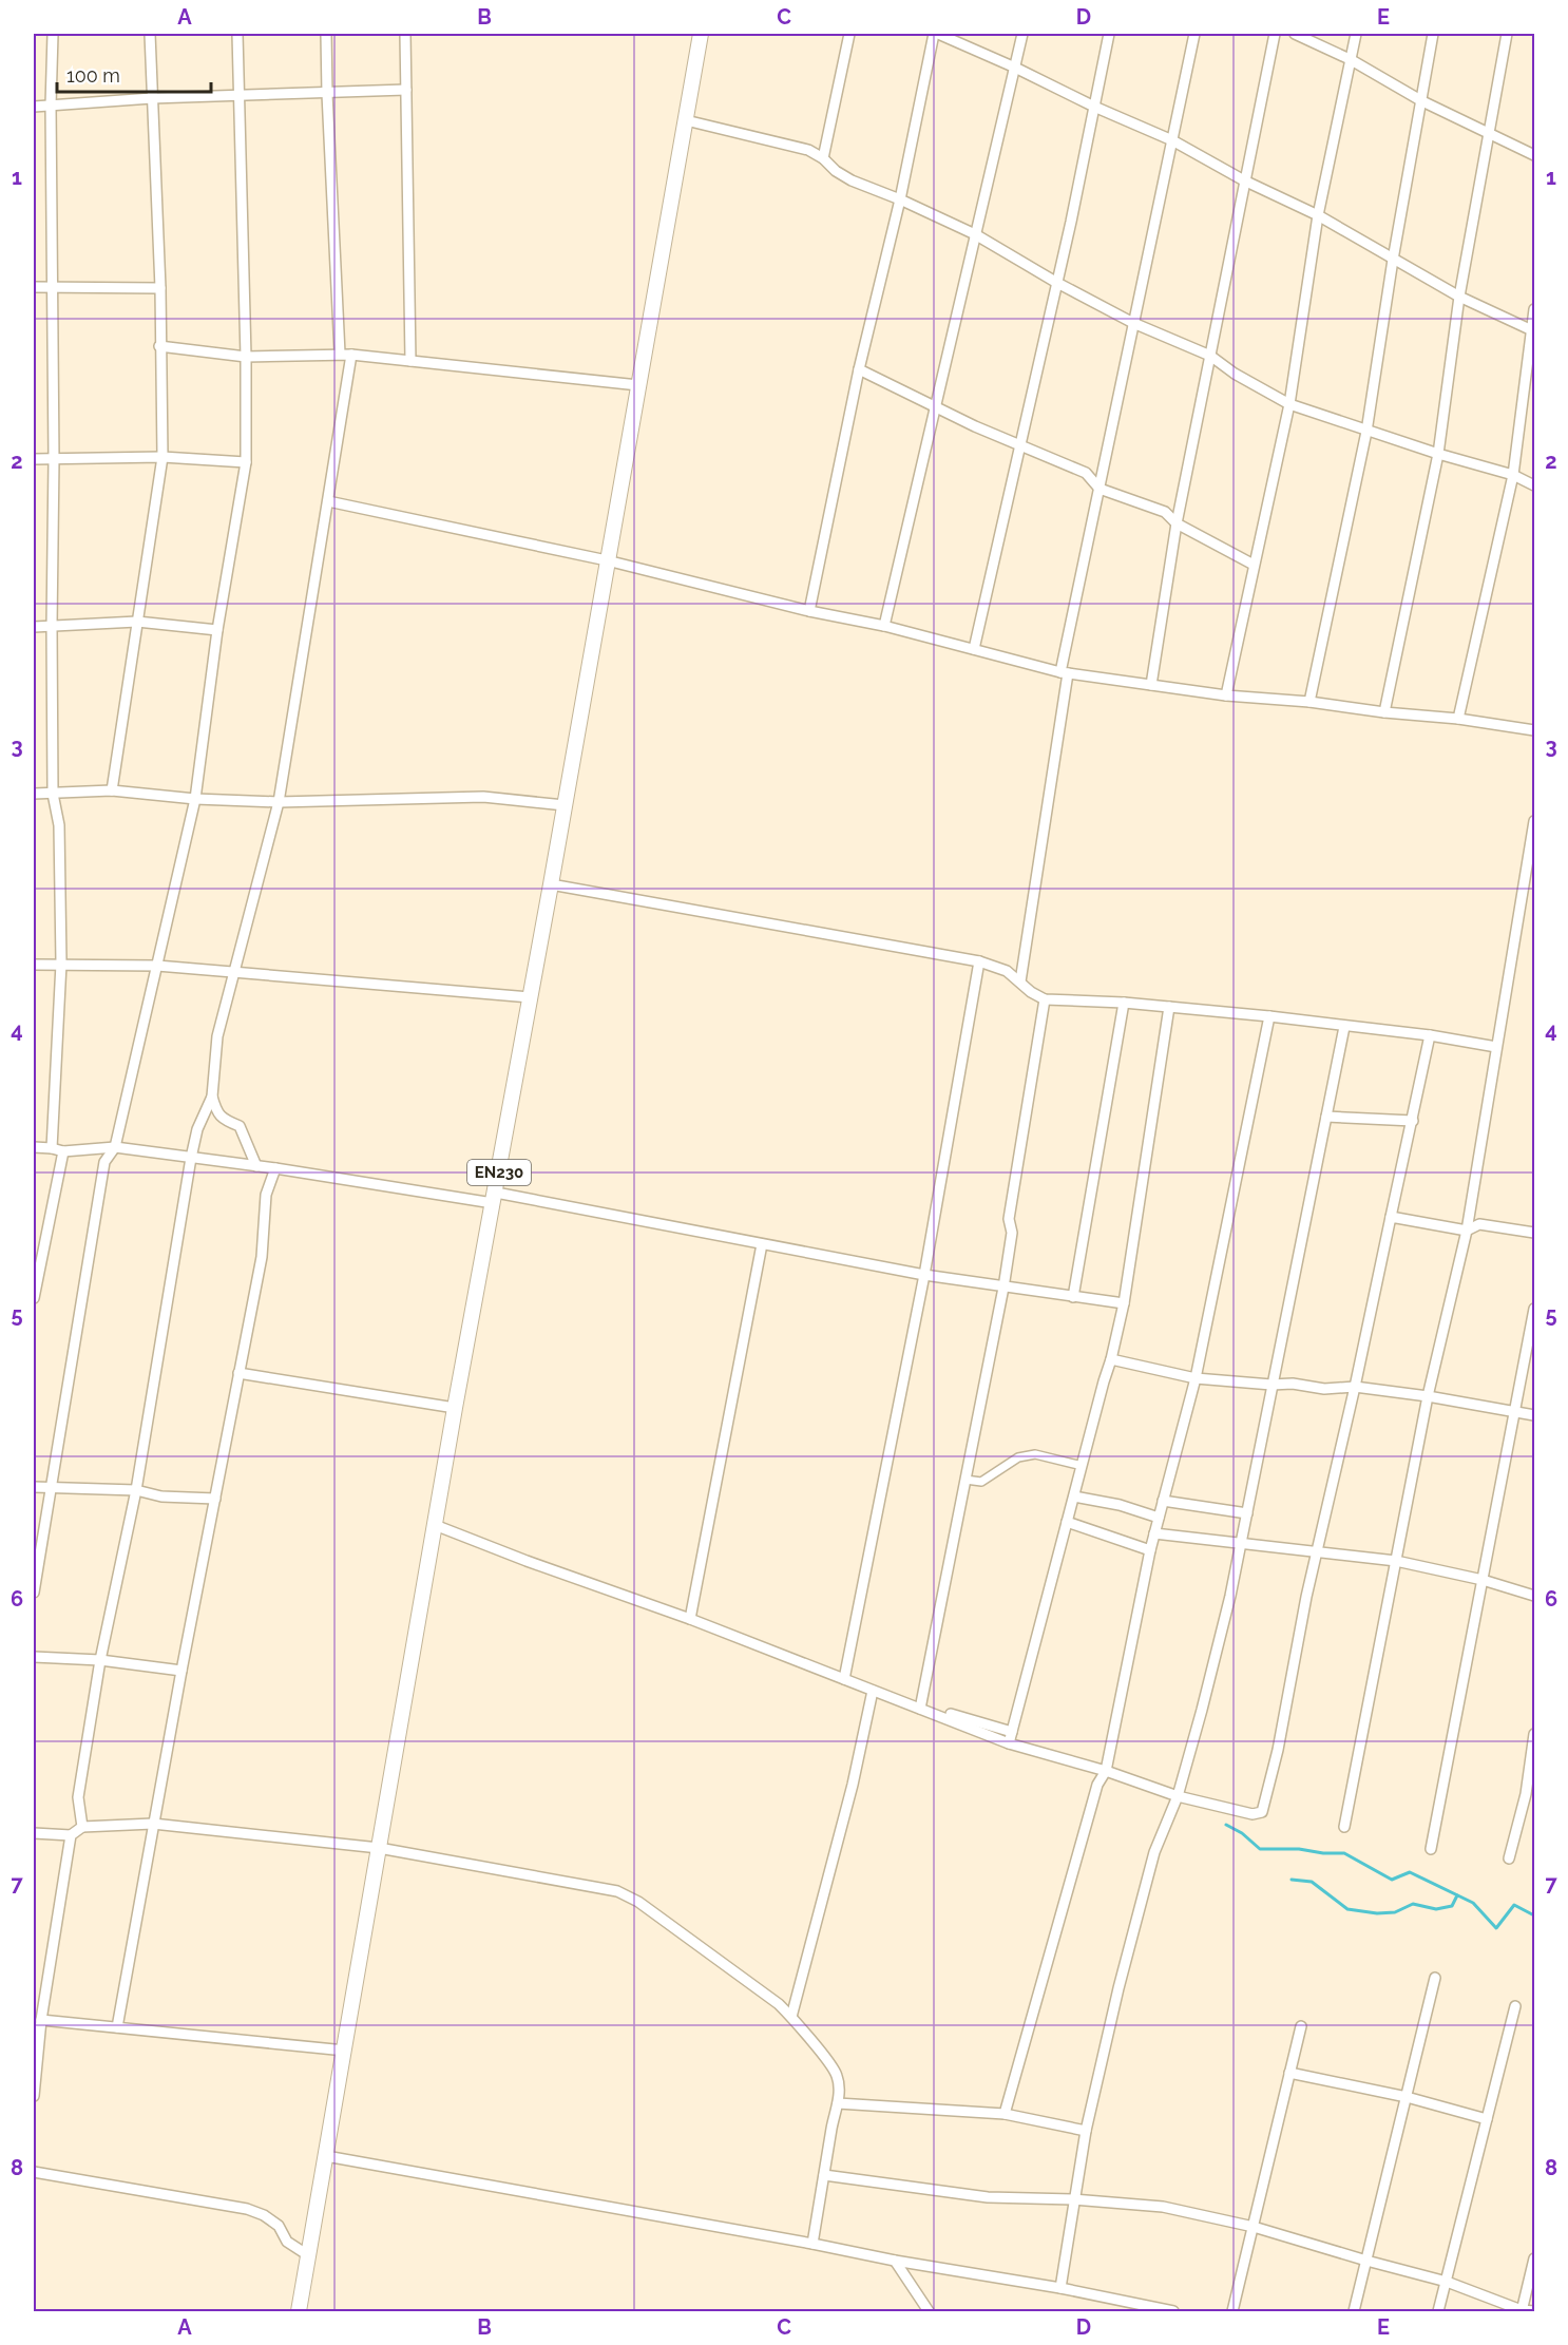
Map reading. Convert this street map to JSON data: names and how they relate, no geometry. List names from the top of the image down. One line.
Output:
{"streets":{"main road":["EN230"]},"scale_bar":"100 m","grid":{"columns":["A","B","C","D","E"],"rows":["1","2","3","4","5","6","7","8"]}}
